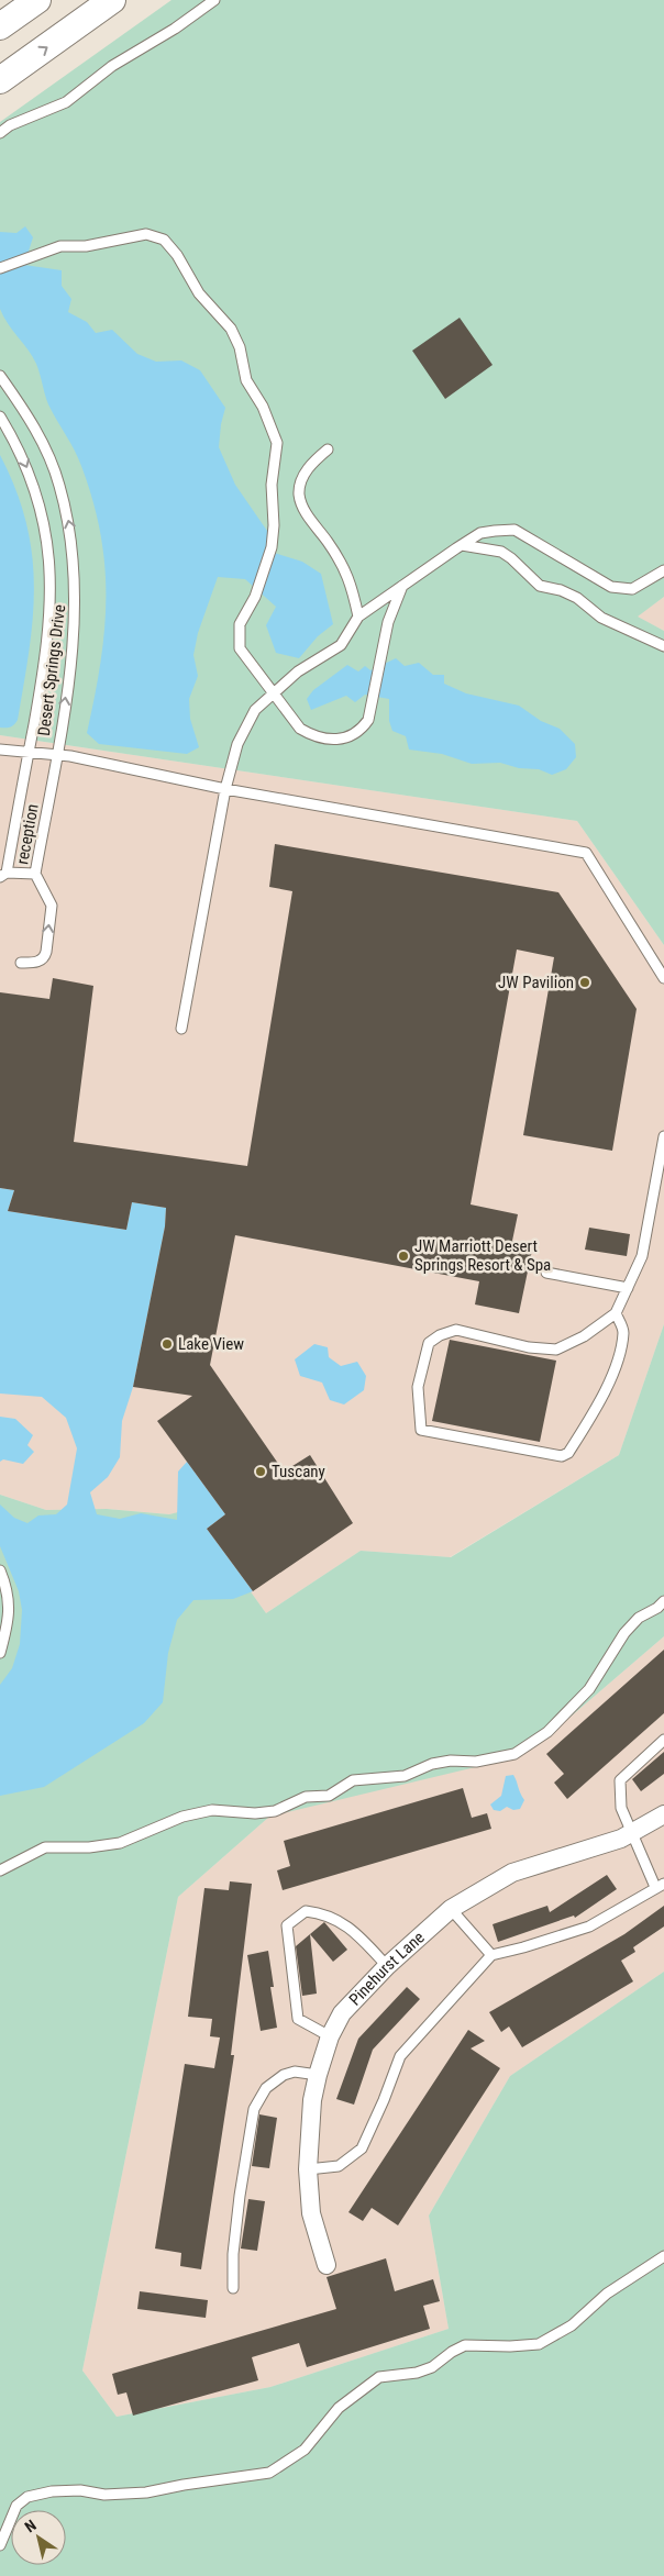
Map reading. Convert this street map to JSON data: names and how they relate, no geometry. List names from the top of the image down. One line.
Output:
{"streets":{"street":["Pinehurst Lane"],"lane":["Desert Springs Drive","reception"]},"crossings":[["Desert Springs Drive","reception"]],"places":["JW Pavilion","JW Marriott Desert Springs Resort & Spa","Lake View","Tuscany"],"north":"top left"}
